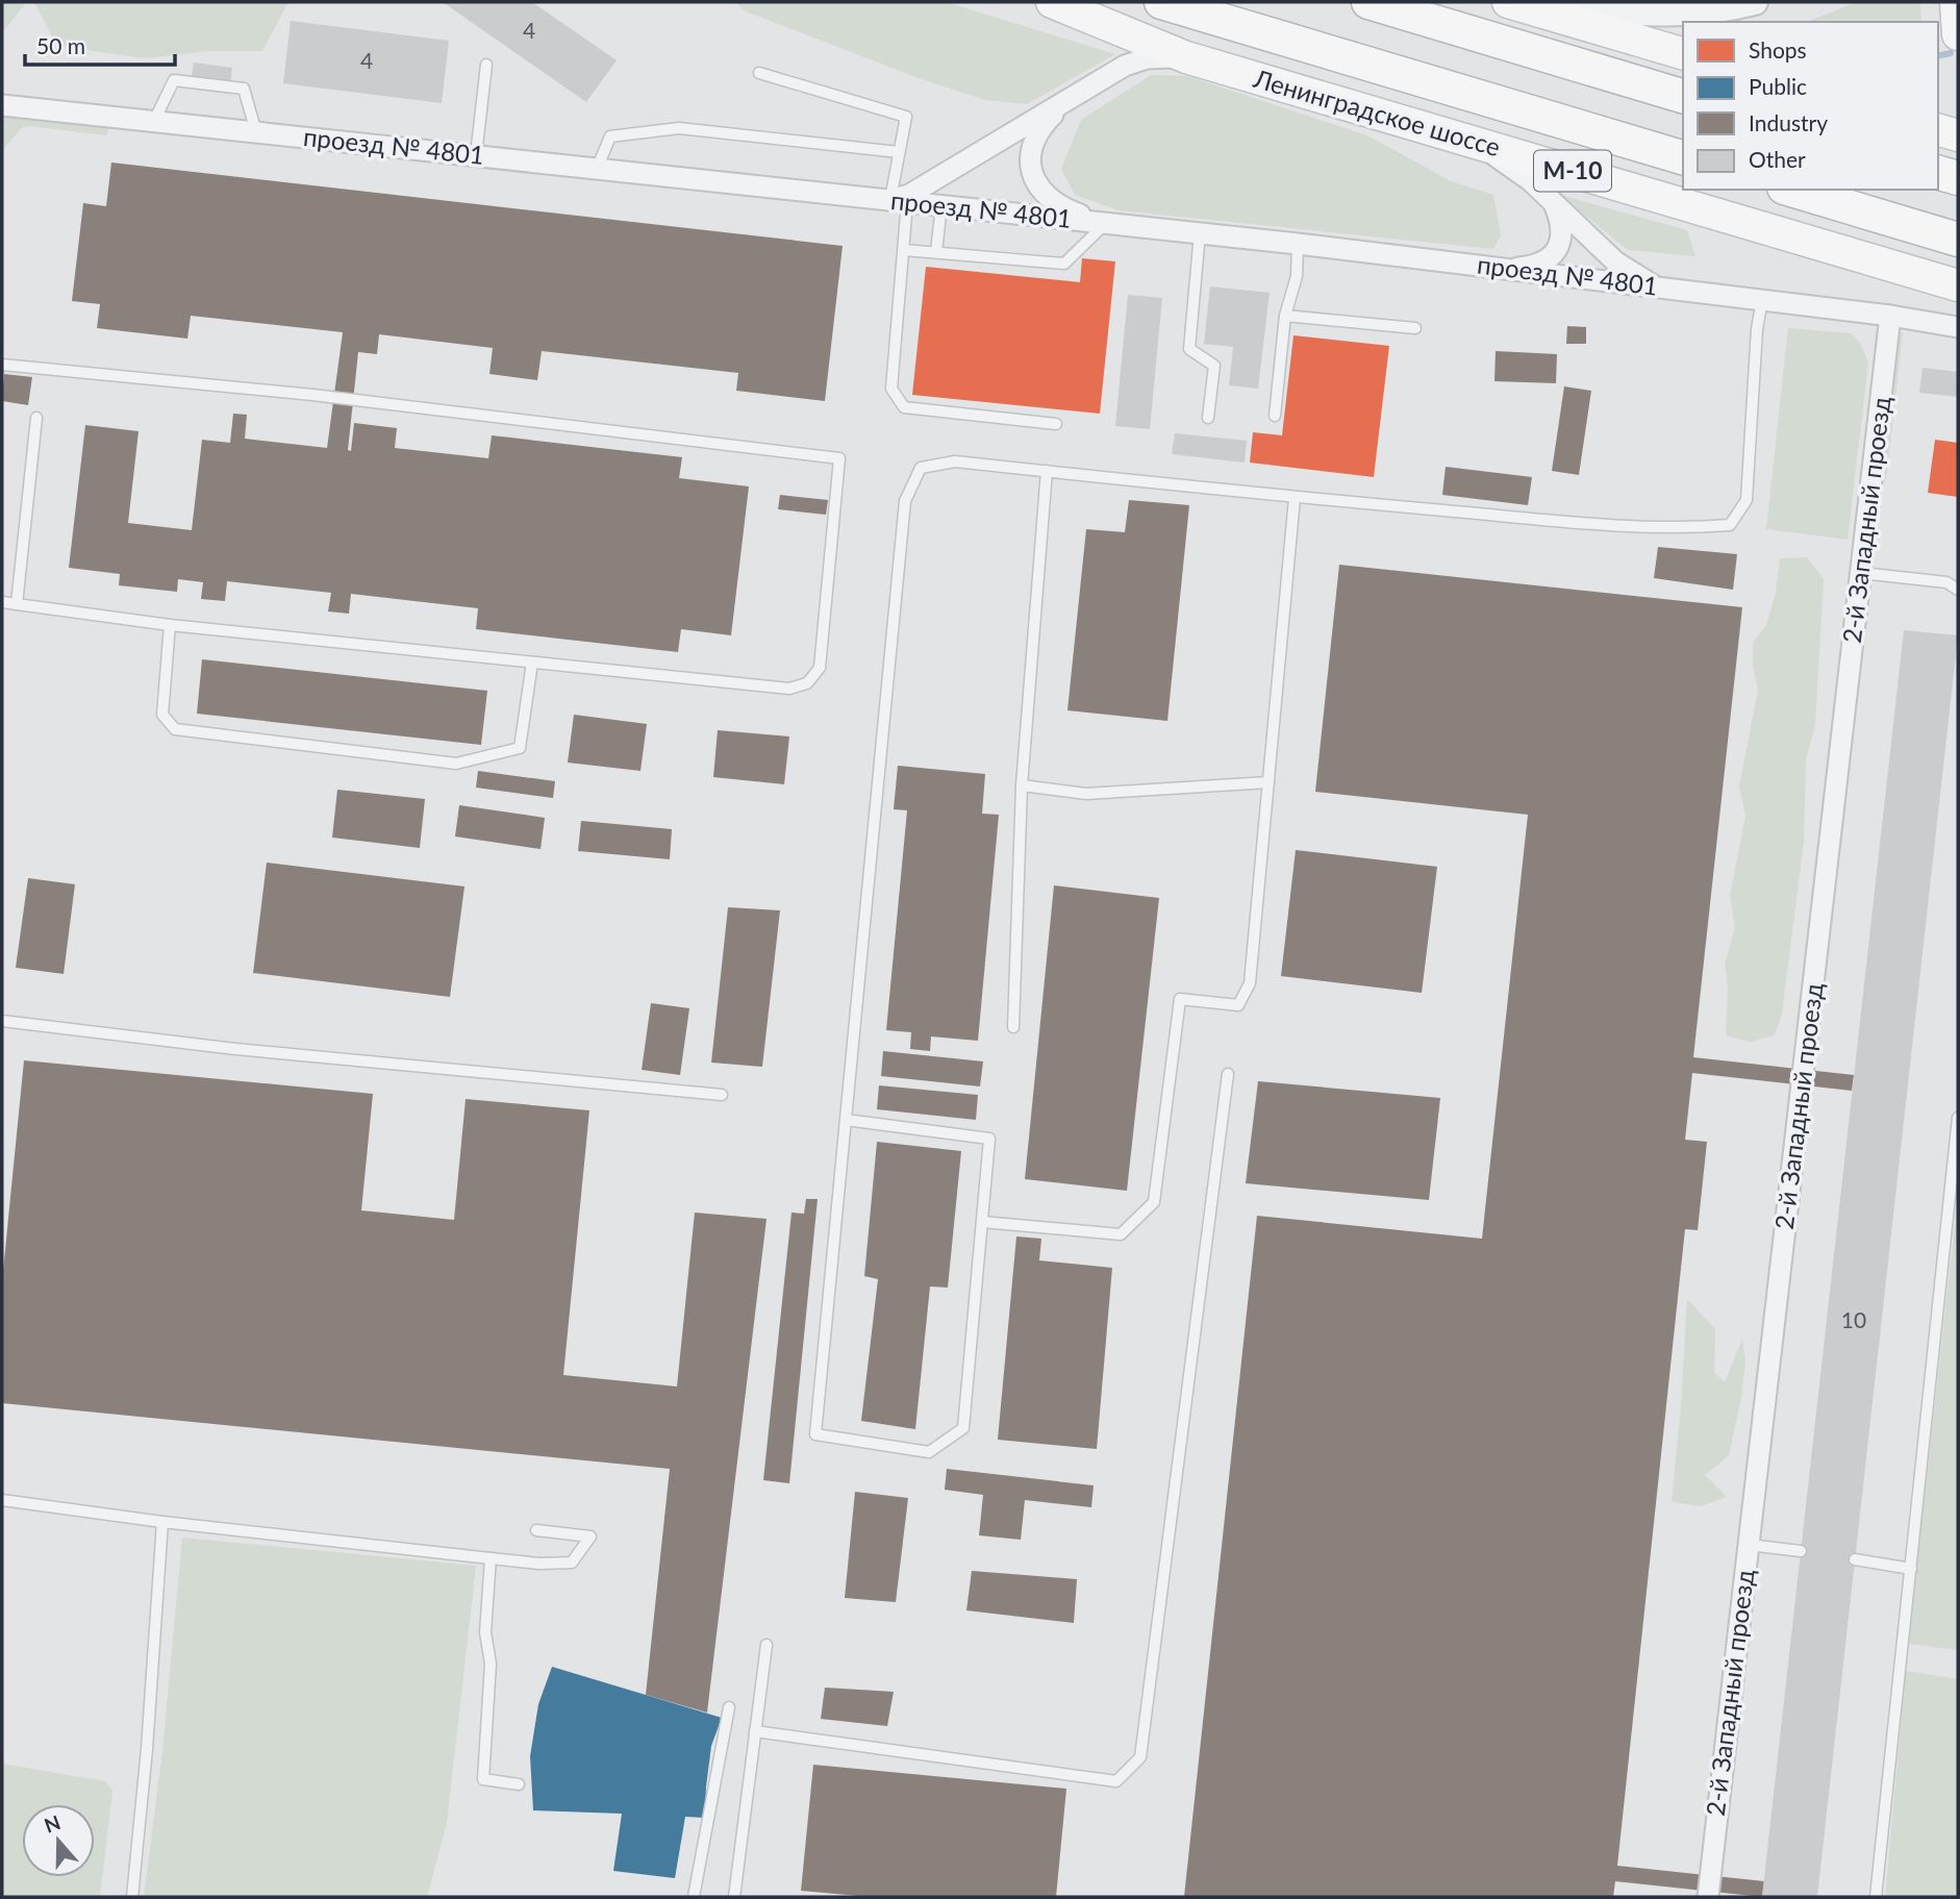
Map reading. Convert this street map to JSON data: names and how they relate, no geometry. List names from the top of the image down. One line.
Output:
{"streets":{"highway":["Ленинградское шоссе","М-10"],"street":["проезд № 4801","2-й Западный проезд"]},"crossings":[["проезд № 4801","2-й Западный проезд"]],"house_numbers":["4","4","10"],"legend":["Shops","Public","Industry","Other"],"scale_bar":"50 m","north":"top"}
